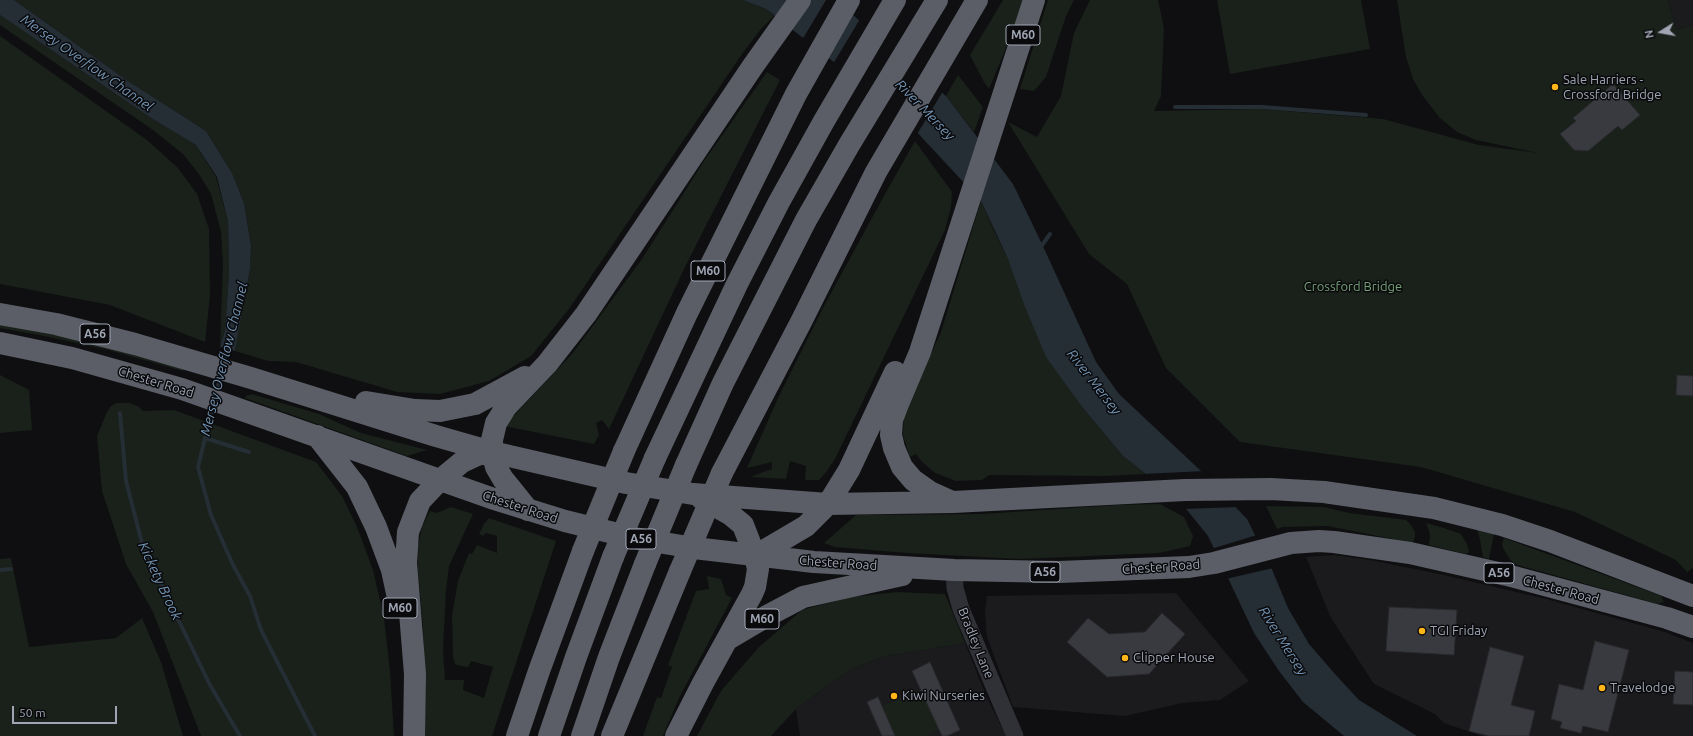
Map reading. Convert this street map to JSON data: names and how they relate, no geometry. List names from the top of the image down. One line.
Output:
{"streets":{"highway":["M60","A56","Chester Road"],"street":["Bradley Lane"]},"crossings":[["M60","A56"],["M60","Chester Road"],["A56","Chester Road"],["Chester Road","Bradley Lane"]],"water":["Mersey Overflow Channel","River Mersey","Kickety Brook"],"parks":["Crossford Bridge"],"places":["Sale Harriers - Crossford Bridge","TGI Friday","Clipper House","Travelodge","Kiwi Nurseries"],"scale_bar":"50 m","north":"left"}
